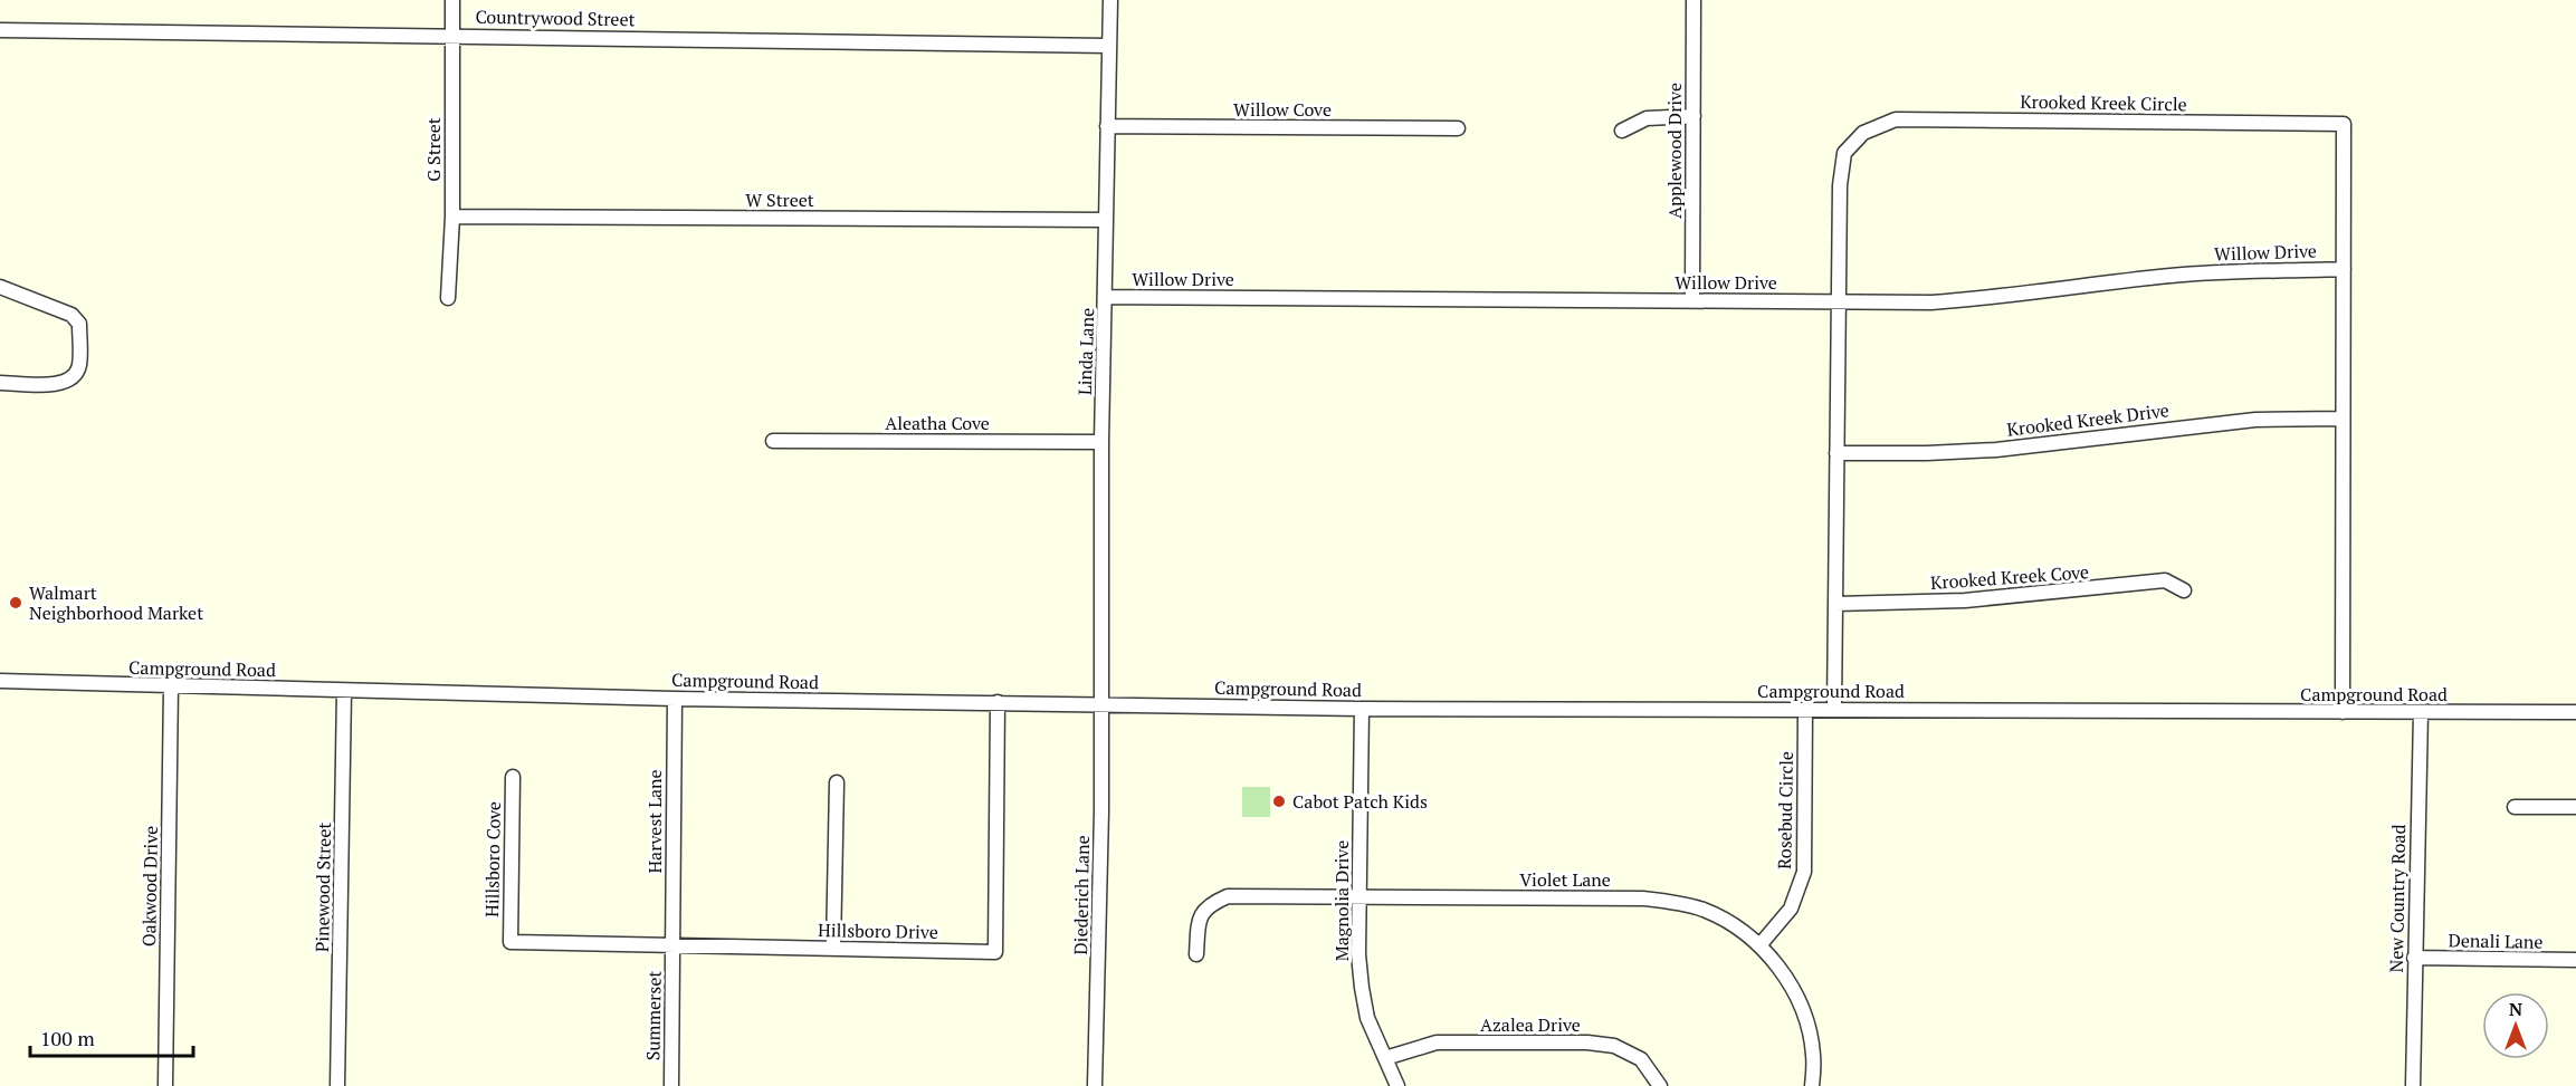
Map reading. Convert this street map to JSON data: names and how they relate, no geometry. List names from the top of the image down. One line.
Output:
{"streets":{"street":["Countrywood Street","Krooked Kreek Circle","Willow Cove","G Street","Applewood Drive","W Street","Willow Drive","Linda Lane","Krooked Kreek Drive","Aleatha Cove","Krooked Kreek Cove","Campground Road","Rosebud Circle","Harvest Lane","Hillsboro Cove","Violet Lane","Oakwood Drive","Pinewood Street","Diederich Lane","New Country Road","Magnolia Drive","Hillsboro Drive","Denali Lane","Summerset","Azalea Drive"]},"crossings":[["Countrywood Street","G Street"],["Countrywood Street","Linda Lane"],["Krooked Kreek Circle","Willow Drive"],["Krooked Kreek Circle","Krooked Kreek Drive"],["Krooked Kreek Circle","Krooked Kreek Cove"],["Krooked Kreek Circle","Campground Road"],["Willow Cove","Linda Lane"],["G Street","W Street"],["Applewood Drive","Willow Drive"],["W Street","Linda Lane"],["Willow Drive","Linda Lane"],["Linda Lane","Aleatha Cove"],["Linda Lane","Campground Road"],["Linda Lane","Diederich Lane"],["Campground Road","Rosebud Circle"],["Campground Road","Harvest Lane"],["Campground Road","Oakwood Drive"],["Campground Road","Pinewood Street"],["Campground Road","Diederich Lane"],["Campground Road","New Country Road"],["Campground Road","Magnolia Drive"],["Campground Road","Hillsboro Drive"],["Rosebud Circle","Violet Lane"],["Harvest Lane","Hillsboro Drive"],["Harvest Lane","Summerset"],["Hillsboro Cove","Hillsboro Drive"],["Violet Lane","Magnolia Drive"],["New Country Road","Denali Lane"],["Magnolia Drive","Azalea Drive"],["Hillsboro Drive","Summerset"]],"places":["Walmart Neighborhood Market","Cabot Patch Kids"],"scale_bar":"100 m","north":"top"}
